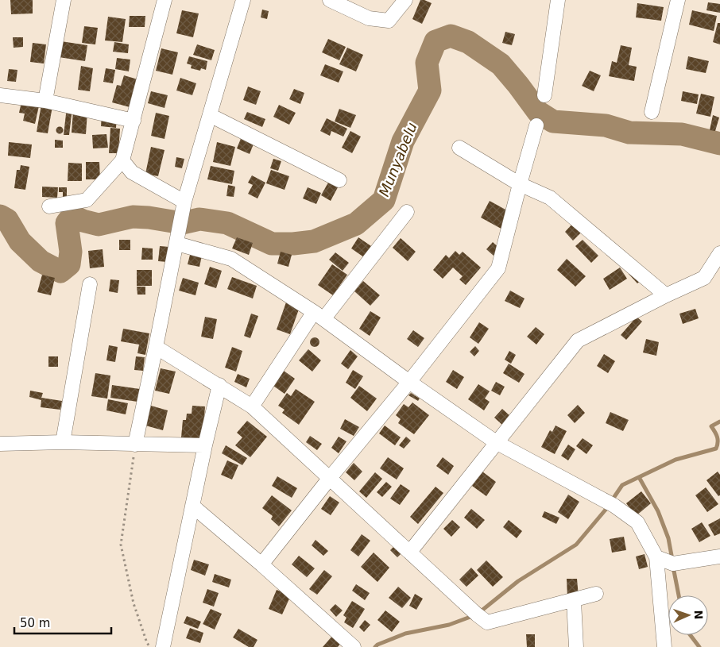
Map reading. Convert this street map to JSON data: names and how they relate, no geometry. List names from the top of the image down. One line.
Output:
{"water":["Munyabelu"],"scale_bar":"50 m","north":"right"}
